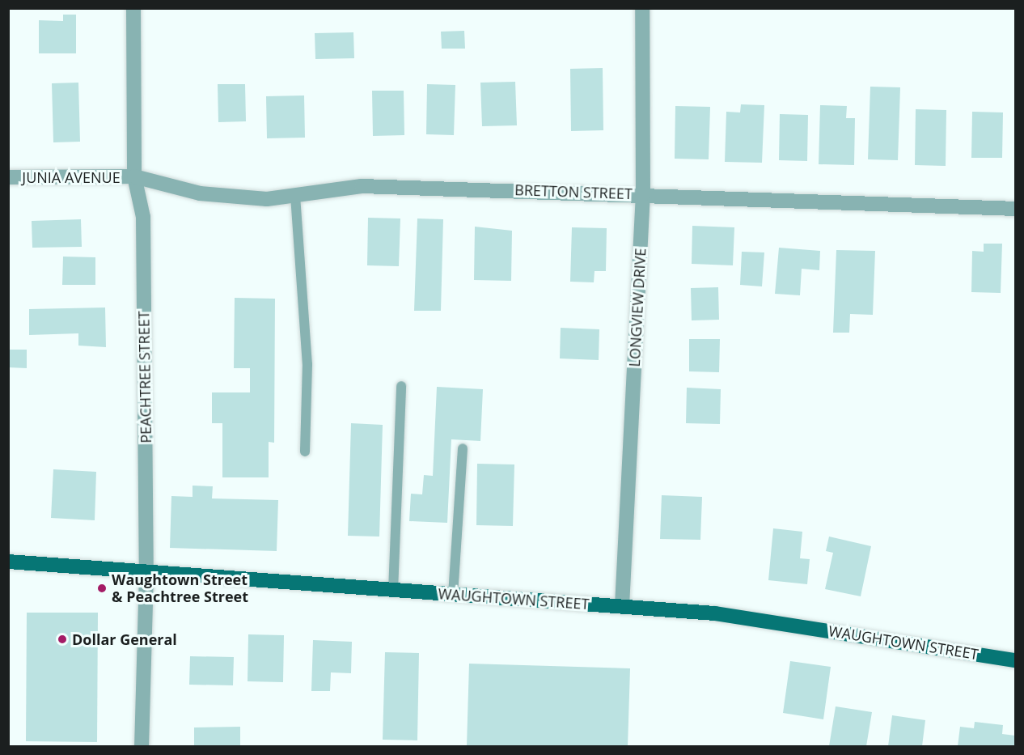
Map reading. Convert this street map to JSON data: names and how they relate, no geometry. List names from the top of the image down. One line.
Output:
{"streets":{"main road":["WAUGHTOWN STREET"],"street":["JUNIA AVENUE","BRETTON STREET","LONGVIEW DRIVE","PEACHTREE STREET"]},"crossings":[["JUNIA AVENUE","BRETTON STREET"],["JUNIA AVENUE","PEACHTREE STREET"],["BRETTON STREET","LONGVIEW DRIVE"],["BRETTON STREET","PEACHTREE STREET"],["LONGVIEW DRIVE","WAUGHTOWN STREET"],["PEACHTREE STREET","WAUGHTOWN STREET"]],"places":["Waughtown Street & Peachtree Street","Dollar General"]}
